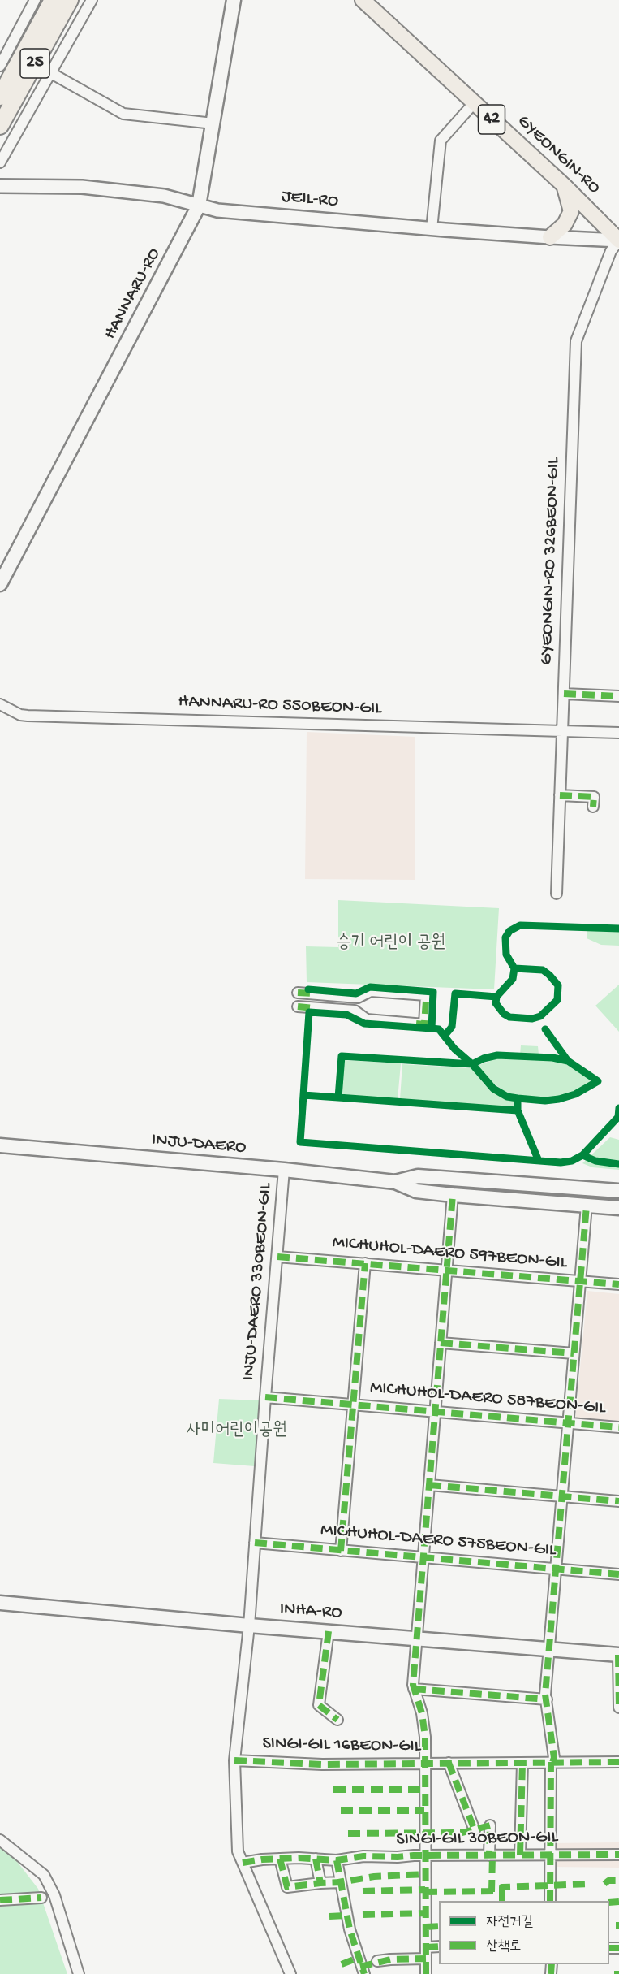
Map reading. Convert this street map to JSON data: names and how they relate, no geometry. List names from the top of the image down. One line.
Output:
{"streets":{"highway":["25"],"main road":["42","GYEONGIN-RO","HANNARU-RO","INJU-DAERO","INHA-RO"],"street":["JEIL-RO","GYEONGIN-RO 326BEON-GIL","HANNARU-RO 550BEON-GIL","MICHUHOL-DAERO 597BEON-GIL","INJU-DAERO 330BEON-GIL","MICHUHOL-DAERO 587BEON-GIL","MICHUHOL-DAERO 575BEON-GIL","SINGI-GIL 16BEON-GIL","SINGI-GIL 30BEON-GIL"]},"crossings":[["GYEONGIN-RO","JEIL-RO"],["GYEONGIN-RO","GYEONGIN-RO 326BEON-GIL"],["JEIL-RO","HANNARU-RO"],["JEIL-RO","GYEONGIN-RO 326BEON-GIL"],["GYEONGIN-RO 326BEON-GIL","HANNARU-RO 550BEON-GIL"],["INJU-DAERO","INJU-DAERO 330BEON-GIL"],["MICHUHOL-DAERO 597BEON-GIL","INJU-DAERO 330BEON-GIL"],["MICHUHOL-DAERO 597BEON-GIL","MICHUHOL-DAERO 587BEON-GIL"],["INJU-DAERO 330BEON-GIL","MICHUHOL-DAERO 587BEON-GIL"],["INJU-DAERO 330BEON-GIL","MICHUHOL-DAERO 575BEON-GIL"],["INJU-DAERO 330BEON-GIL","INHA-RO"],["INJU-DAERO 330BEON-GIL","SINGI-GIL 16BEON-GIL"],["INJU-DAERO 330BEON-GIL","SINGI-GIL 30BEON-GIL"],["MICHUHOL-DAERO 587BEON-GIL","MICHUHOL-DAERO 575BEON-GIL"]],"parks":["승기 어린이 공원","사미어린이공원"],"legend":["자전거길","산책로"]}
